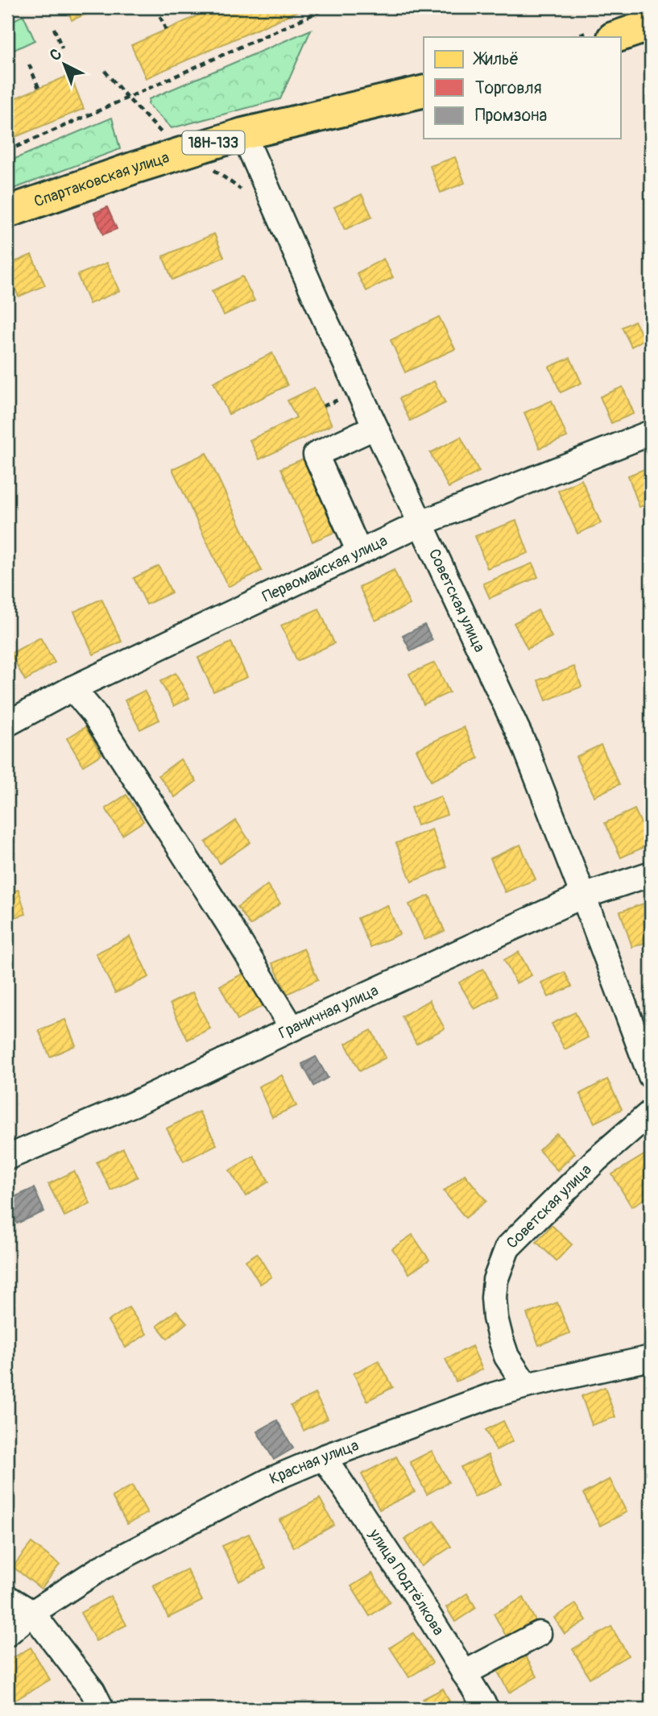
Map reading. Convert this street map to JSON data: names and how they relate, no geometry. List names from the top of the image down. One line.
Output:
{"streets":{"main road":["18Н-133","Спартаковская улица"],"street":["Первомайская улица","Советская улица","Граничная улица","Красная улица","улица Подтёлкова"]},"crossings":[["Спартаковская улица","Советская улица"],["Первомайская улица","Советская улица"],["Советская улица","Граничная улица"],["Советская улица","Красная улица"],["Красная улица","улица Подтёлкова"]],"legend":["Жильё","Торговля","Промзона"],"north":"top left"}
